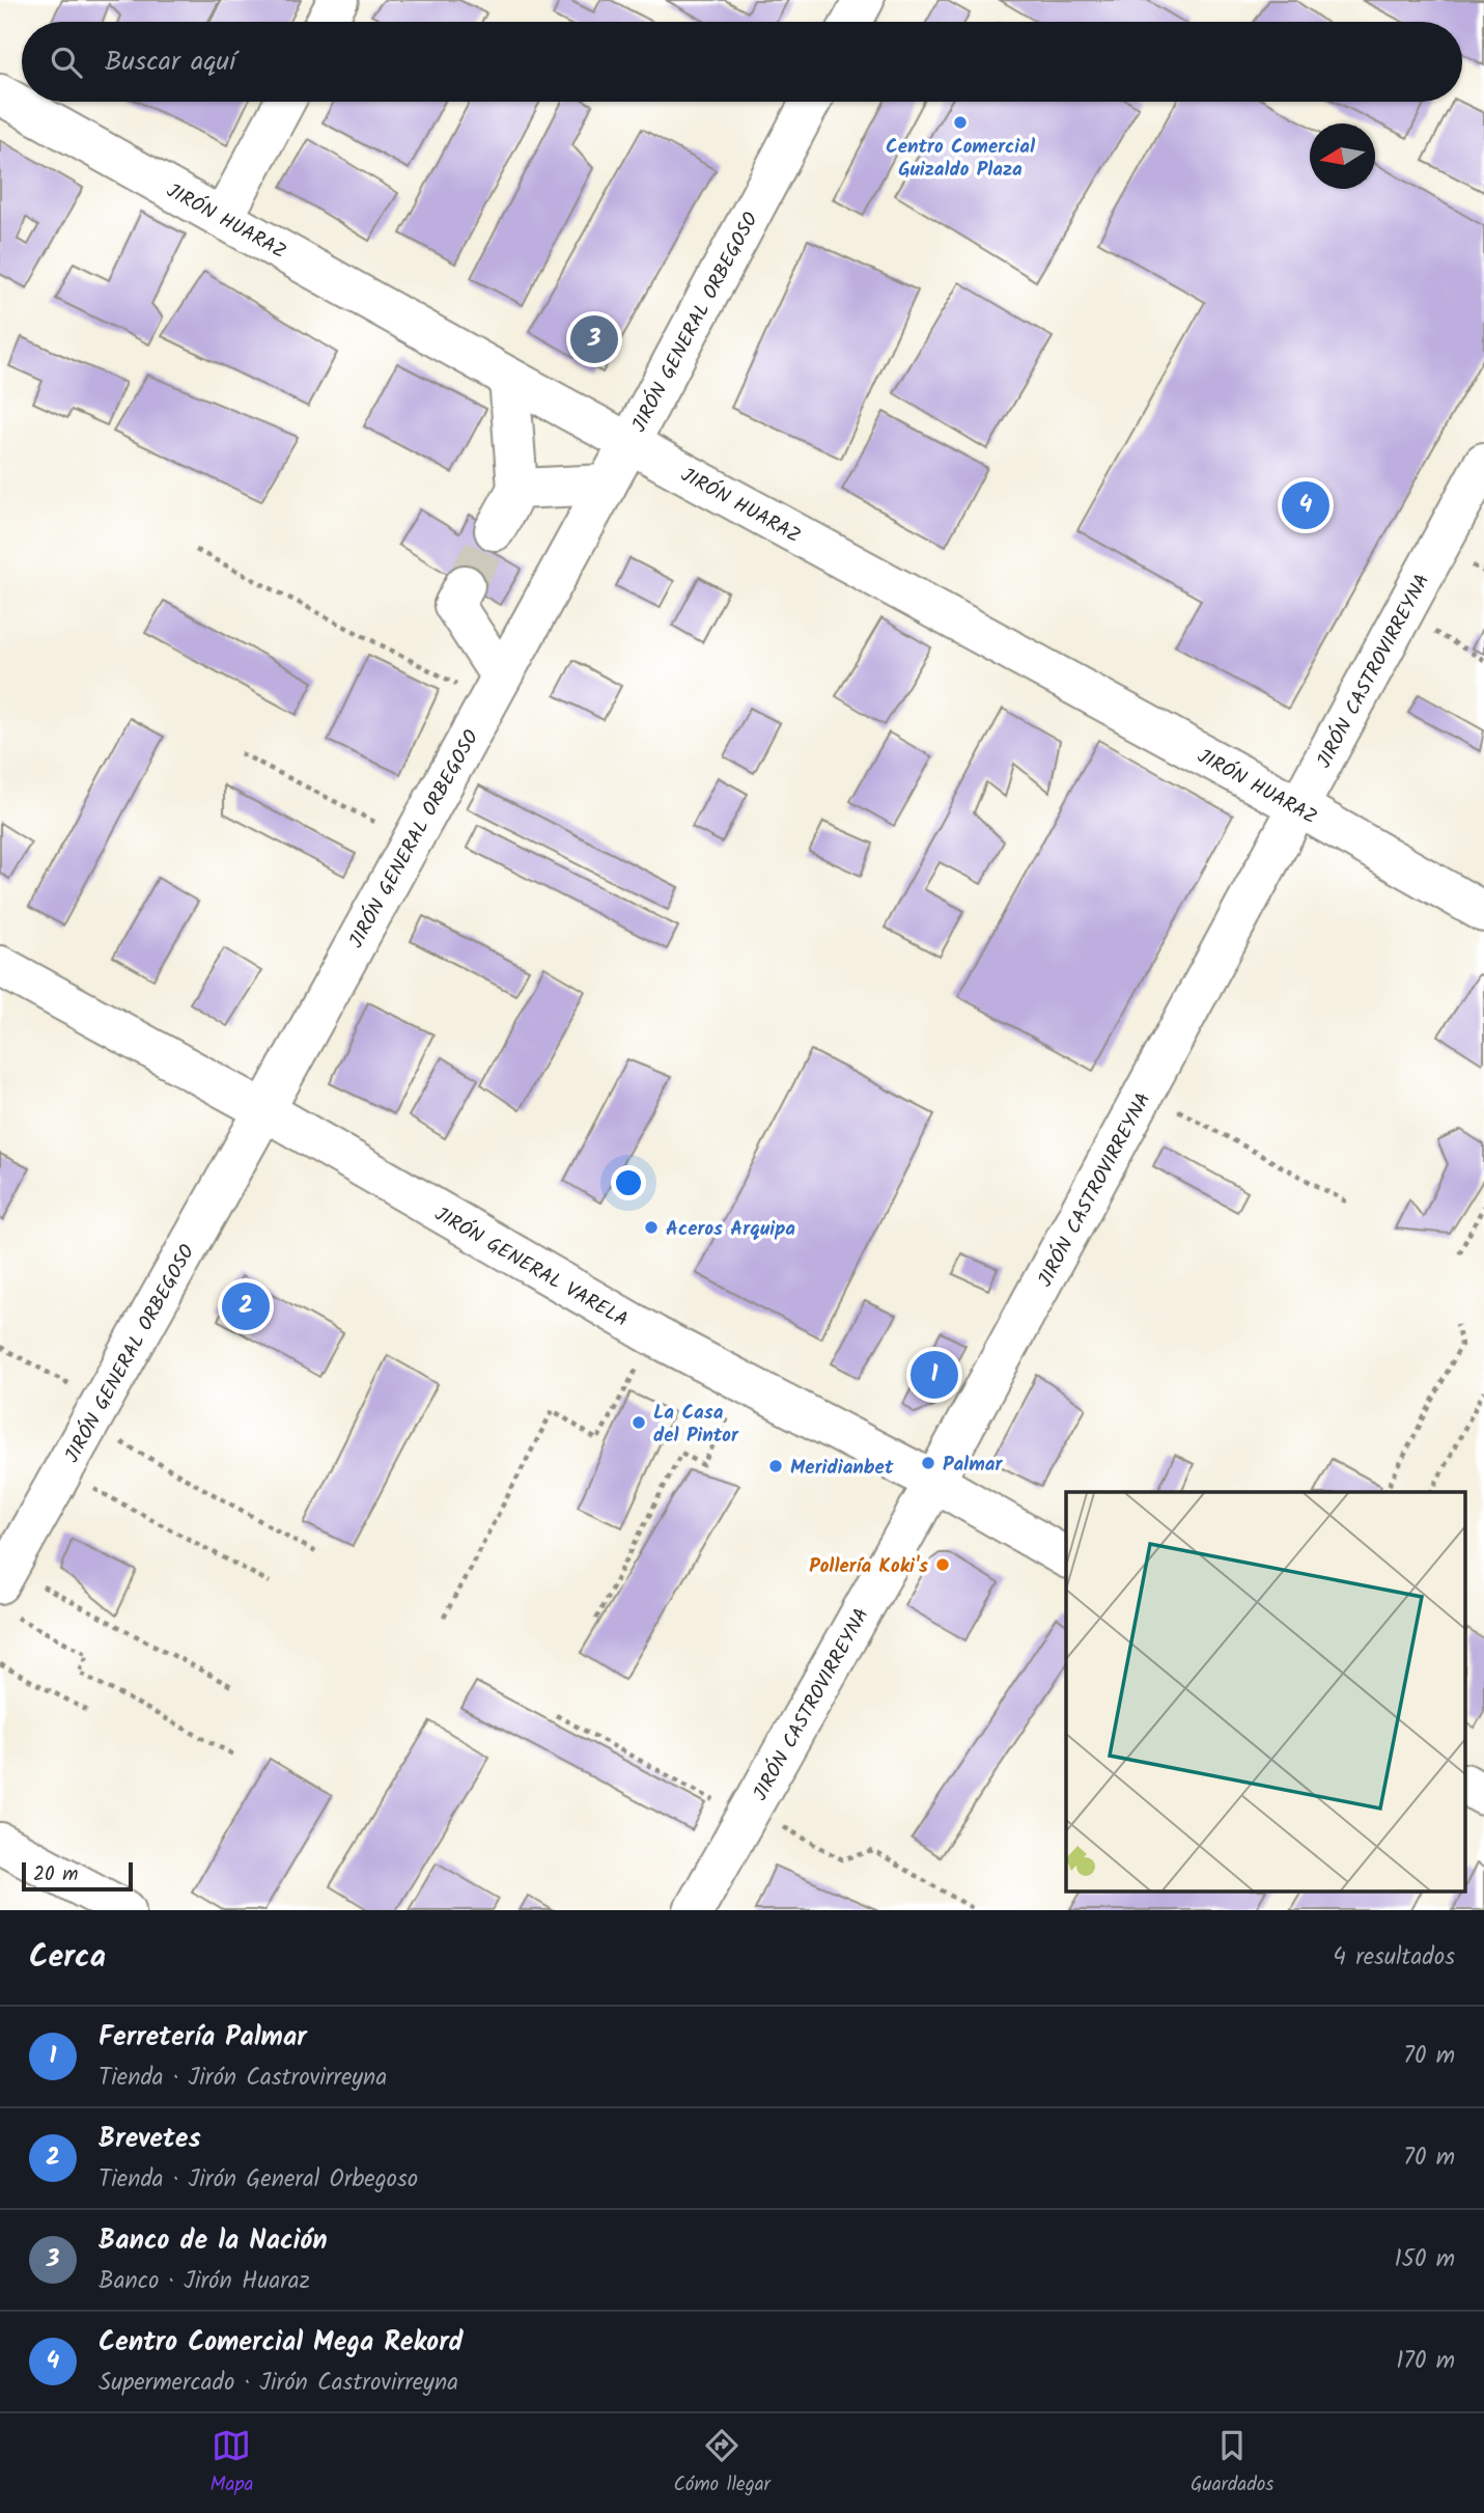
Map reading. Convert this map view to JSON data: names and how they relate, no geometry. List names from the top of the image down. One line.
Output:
{"streets":{"street":["JIRÓN HUARAZ","JIRÓN GENERAL ORBEGOSO","JIRÓN CASTROVIRREYNA","JIRÓN GENERAL VARELA"]},"crossings":[["JIRÓN HUARAZ","JIRÓN GENERAL ORBEGOSO"],["JIRÓN HUARAZ","JIRÓN CASTROVIRREYNA"],["JIRÓN GENERAL ORBEGOSO","JIRÓN GENERAL VARELA"],["JIRÓN CASTROVIRREYNA","JIRÓN GENERAL VARELA"]],"places":["Centro Comercial Guizaldo Plaza","Aceros Arquipa","La Casa del Pintor","Palmar","Meridianbet","Pollería Koki's"],"scale_bar":"20 m","north":"left","page":{"search":"Buscar aquí","pins":["3","4","2","1"],"scale":"20 m","heading":["Cerca","4 resultados"],"list":[{"mark":"1","name":"Ferretería Palmar","note":"Tienda · Jirón Castrovirreyna","value":"70 m"},{"mark":"2","name":"Brevetes","note":"Tienda · Jirón General Orbegoso","value":"70 m"},{"mark":"3","name":"Banco de la Nación","note":"Banco · Jirón Huaraz","value":"150 m"},{"mark":"4","name":"Centro Comercial Mega Rekord","note":"Supermercado · Jirón Castrovirreyna","value":"170 m"}],"nav":["Mapa","Cómo llegar","Guardados"]}}
